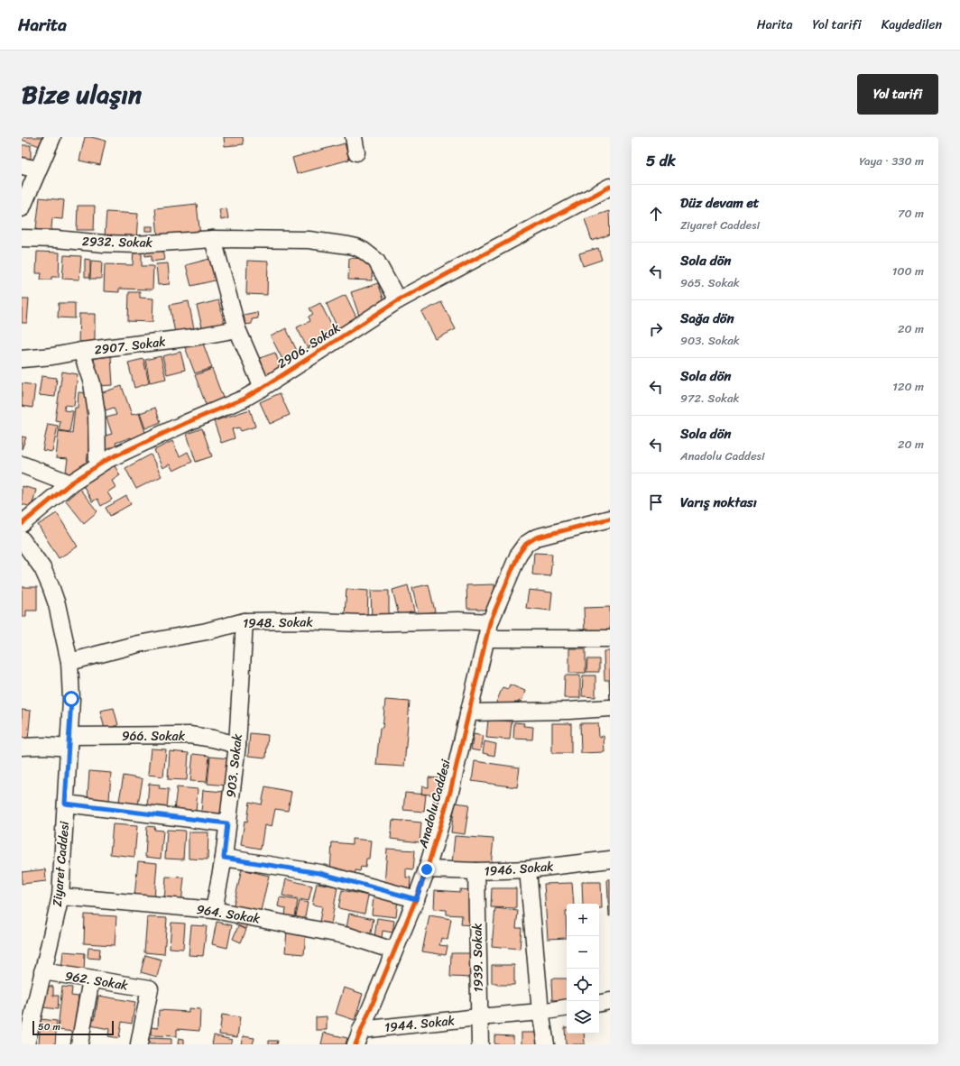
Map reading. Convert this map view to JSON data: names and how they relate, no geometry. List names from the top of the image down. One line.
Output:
{"streets":{"street":["2932. Sokak","2907. Sokak","2906. Sokak","1948. Sokak","966. Sokak","903. Sokak","Anadolu Caddesi","Ziyaret Caddesi","1946. Sokak","964. Sokak","1939. Sokak","962. Sokak","1944. Sokak"]},"crossings":[["2932. Sokak","2906. Sokak"],["1948. Sokak","903. Sokak"],["1948. Sokak","Anadolu Caddesi"],["1948. Sokak","Ziyaret Caddesi"],["966. Sokak","903. Sokak"],["966. Sokak","Ziyaret Caddesi"],["903. Sokak","964. Sokak"],["Anadolu Caddesi","1946. Sokak"],["Anadolu Caddesi","964. Sokak"],["Anadolu Caddesi","1944. Sokak"],["Ziyaret Caddesi","964. Sokak"],["Ziyaret Caddesi","962. Sokak"],["1946. Sokak","1939. Sokak"],["1939. Sokak","1944. Sokak"]],"scale_bar":"50 m","page":{"header":"Harita","nav":["Harita","Yol tarifi","Kaydedilen"],"title":"Bize ulaşın","buttons":"Yol tarifi","heading":["5 dk","Yaya · 330 m"],"list":[["Düz devam et","Ziyaret Caddesi","70 m"],["Sola dön","965. Sokak","100 m"],["Sağa dön","903. Sokak","20 m"],["Sola dön","972. Sokak","120 m"],["Sola dön","Anadolu Caddesi","20 m"],"Varış noktası"],"map_buttons":["+","−"],"scale":"50 m"}}
